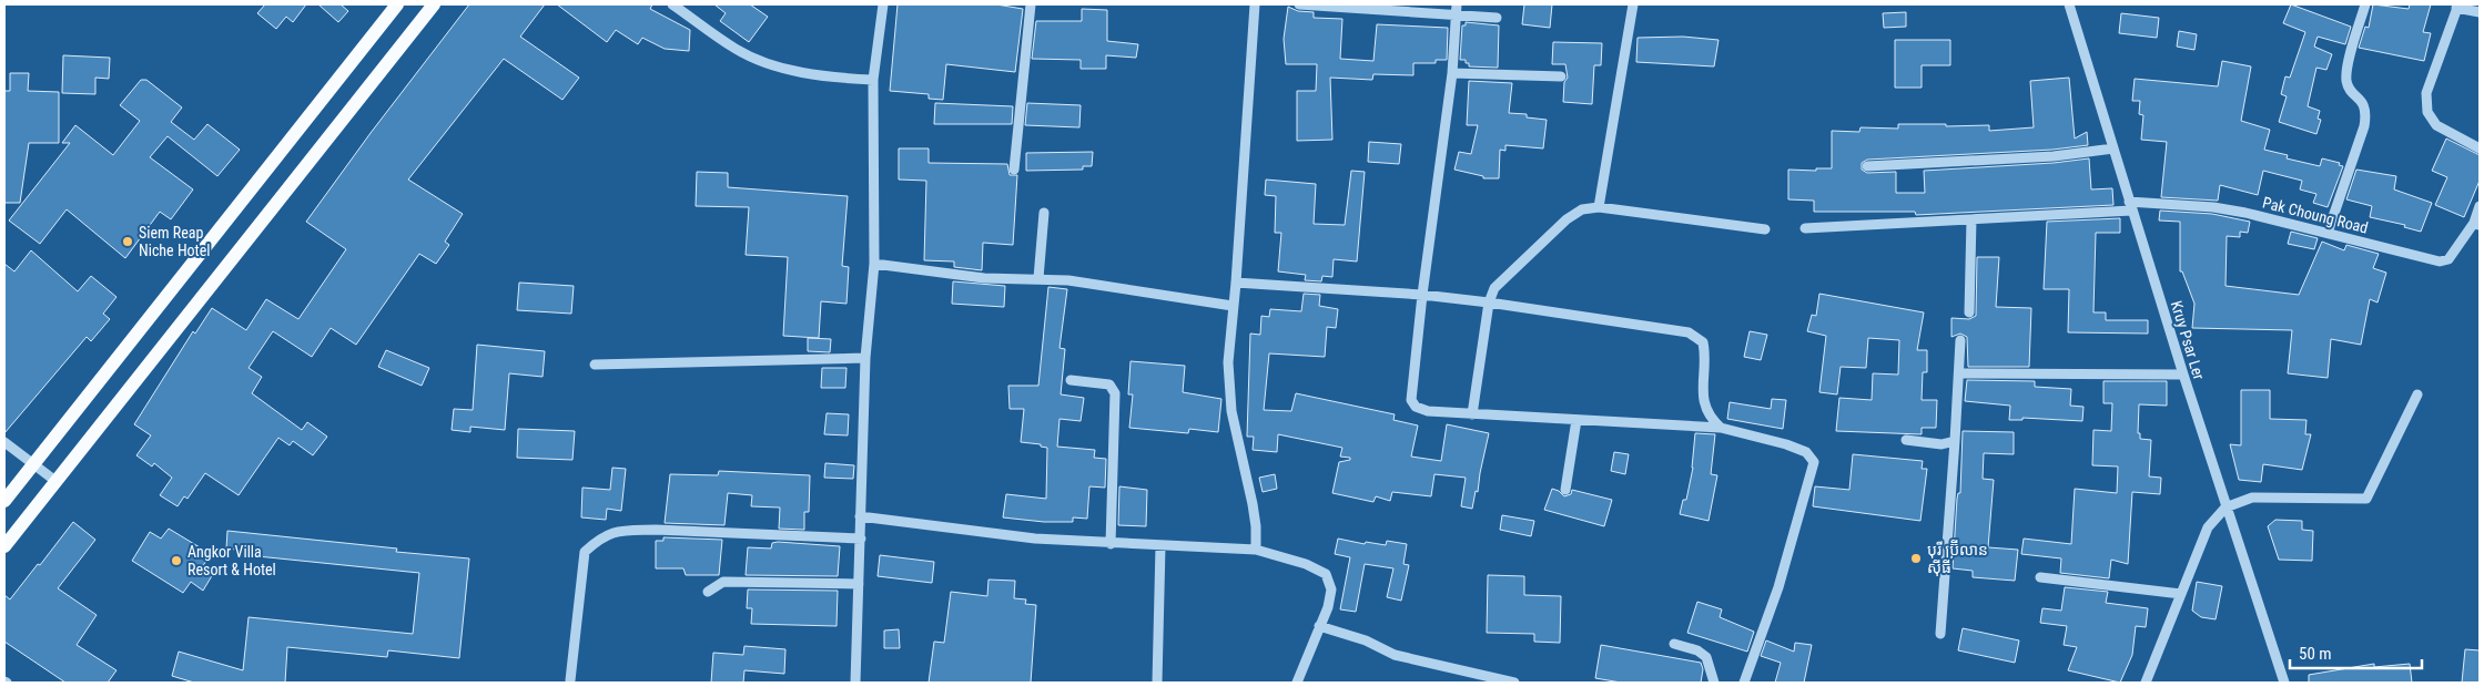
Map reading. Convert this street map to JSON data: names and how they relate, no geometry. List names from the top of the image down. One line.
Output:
{"streets":{"street":["Pak Choung Road","Kruy Psar Ler"]},"crossings":[["Pak Choung Road","Kruy Psar Ler"]],"places":["Siem Reap Niche Hotel","បុរី ប្រ៊ីលាន សុីធី","Angkor Villa Resort & Hotel"],"scale_bar":"50 m"}
